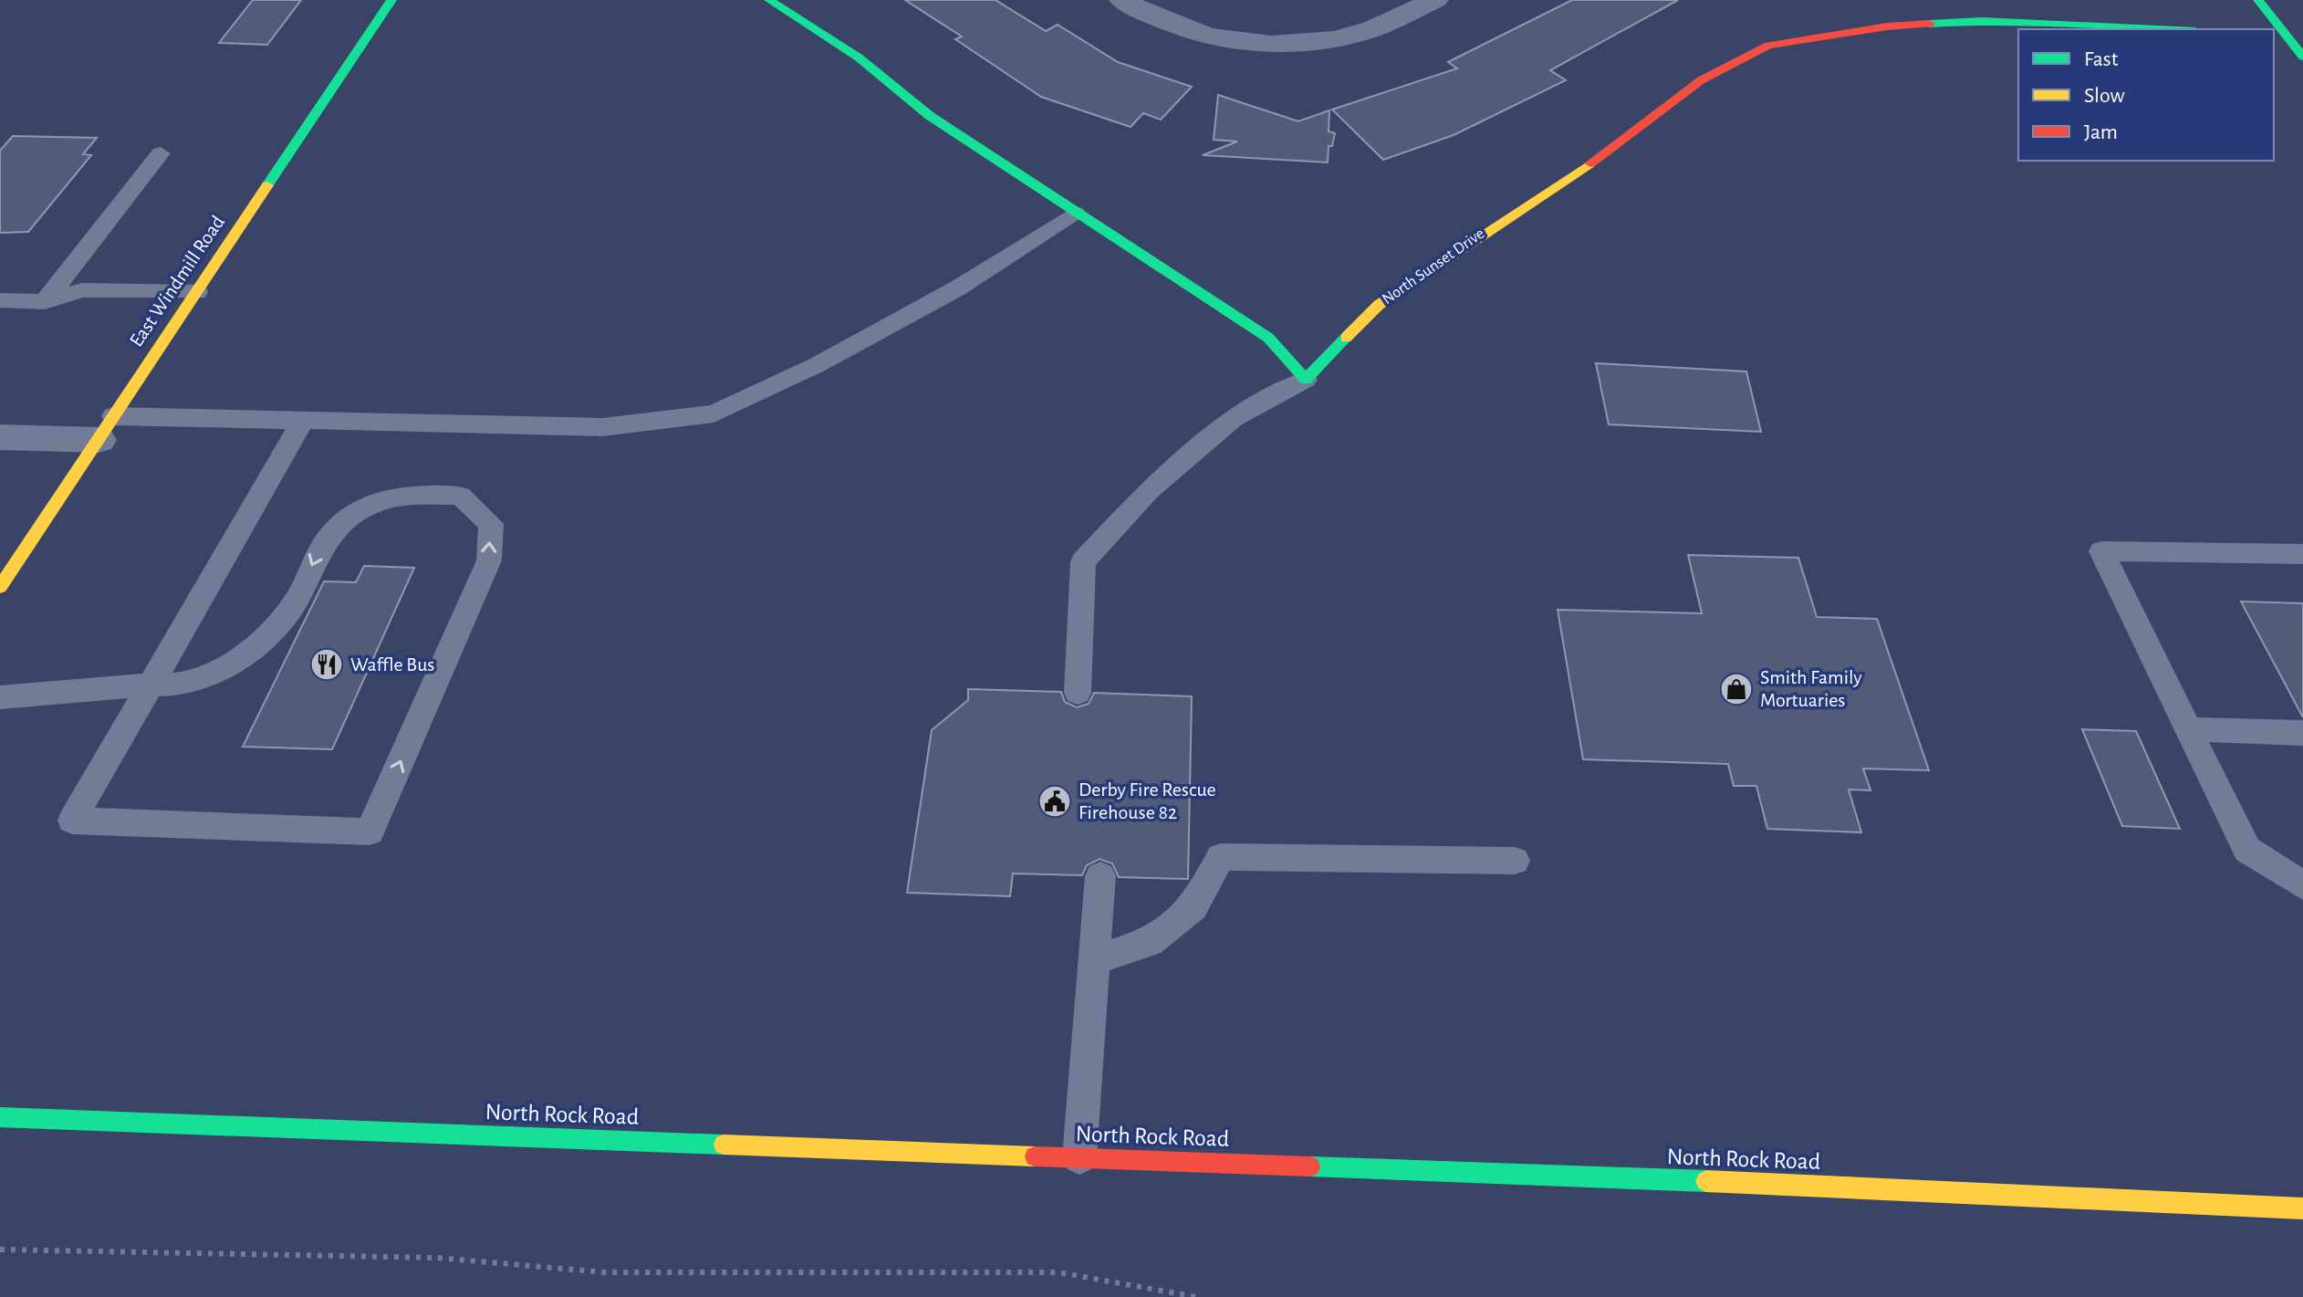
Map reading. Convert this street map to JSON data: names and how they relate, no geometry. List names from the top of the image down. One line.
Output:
{"streets":{"street":["North Sunset Drive","East Windmill Road","North Rock Road"]},"places":{"restaurant":["Waffle Bus"],"shop":["Smith Family Mortuaries"],"public building":["Derby Fire Rescue Firehouse 82"]},"legend":["Fast","Slow","Jam"]}
